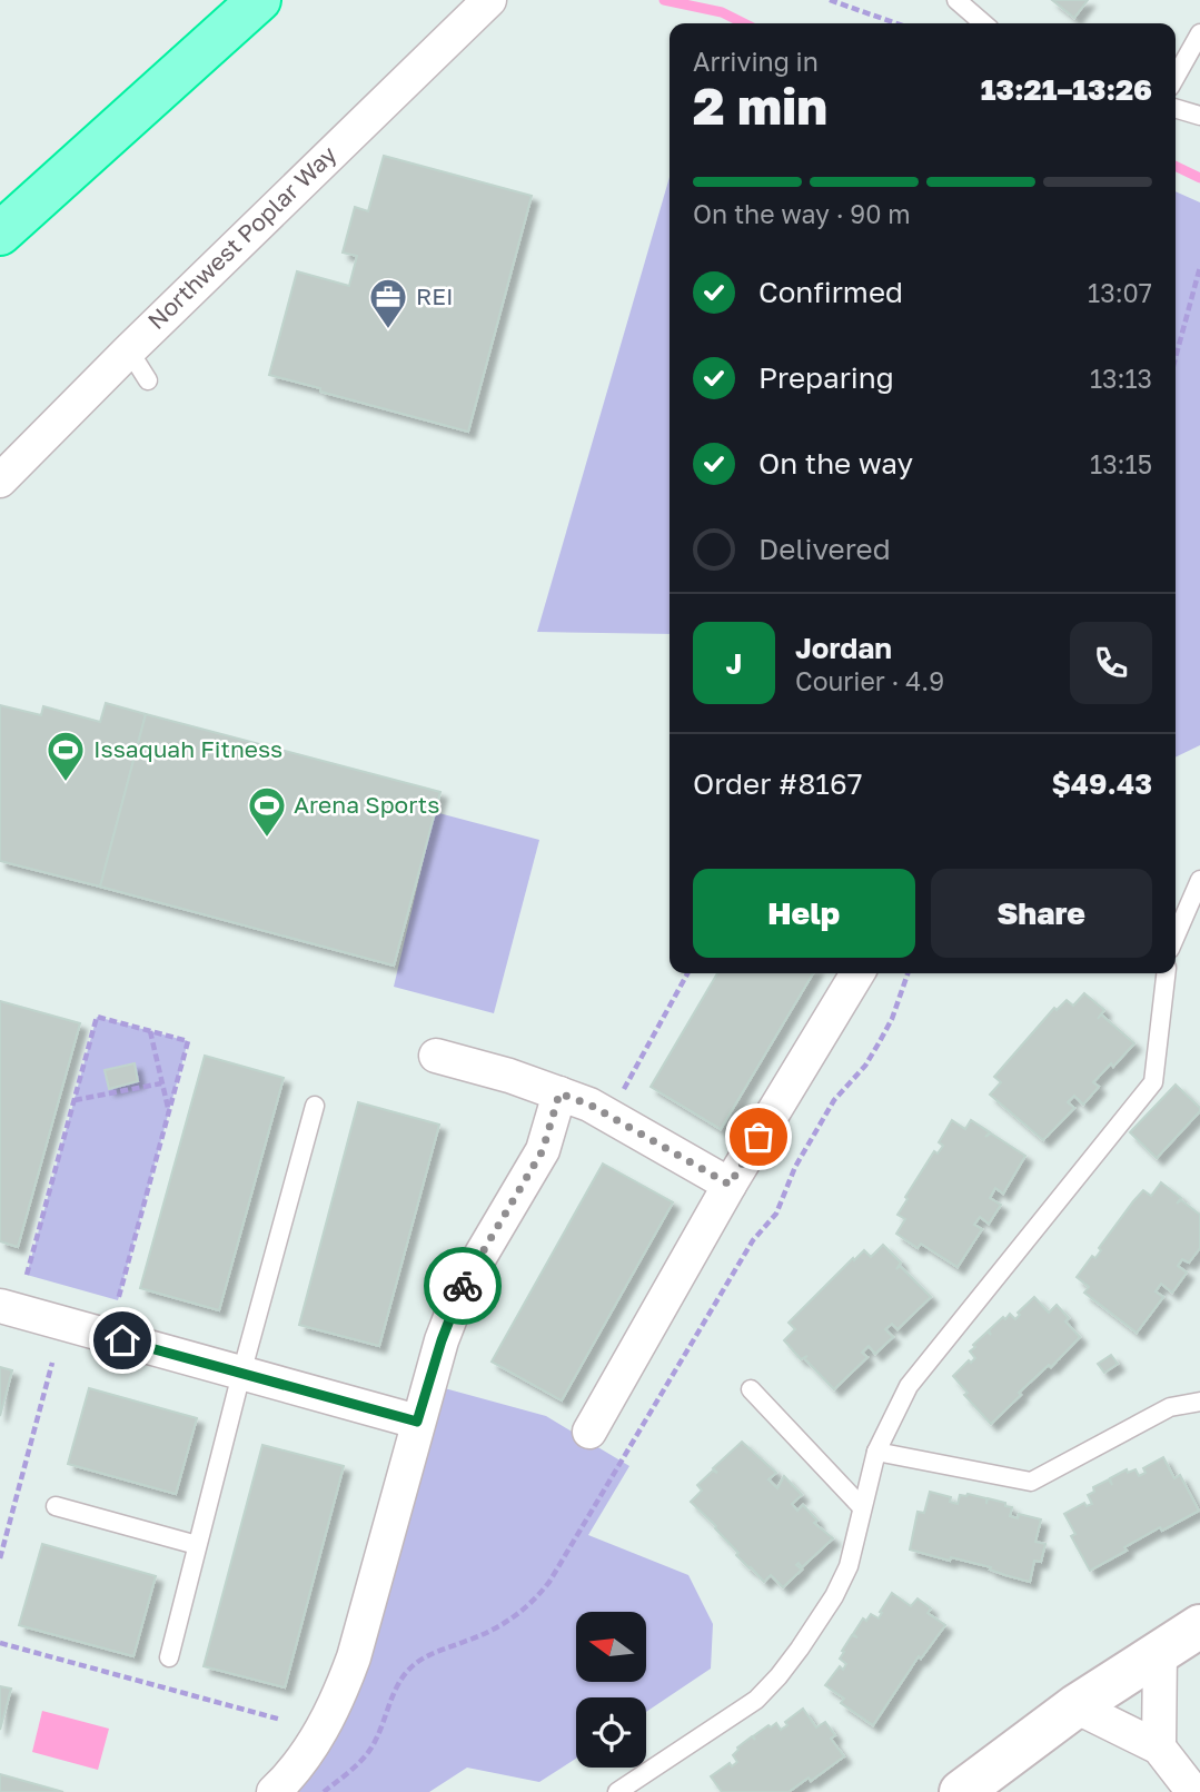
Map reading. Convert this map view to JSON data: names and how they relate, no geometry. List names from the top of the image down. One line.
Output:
{"streets":{"street":["Northwest Poplar Way"]},"places":{"office":["REI"],"sports":["Issaquah Fitness","Arena Sports"]},"north":"left","page":{"heading":["2 min","Arriving in","13:21–13:26"],"panel":["Jordan","Courier · 4.9","Order #8167","$49.43"],"bar":"On the way · 90 m","list":[["Confirmed","13:07"],["Preparing","13:13"],["On the way","13:15"],"Delivered"],"round":"J","buttons":["Help","Share"]}}
